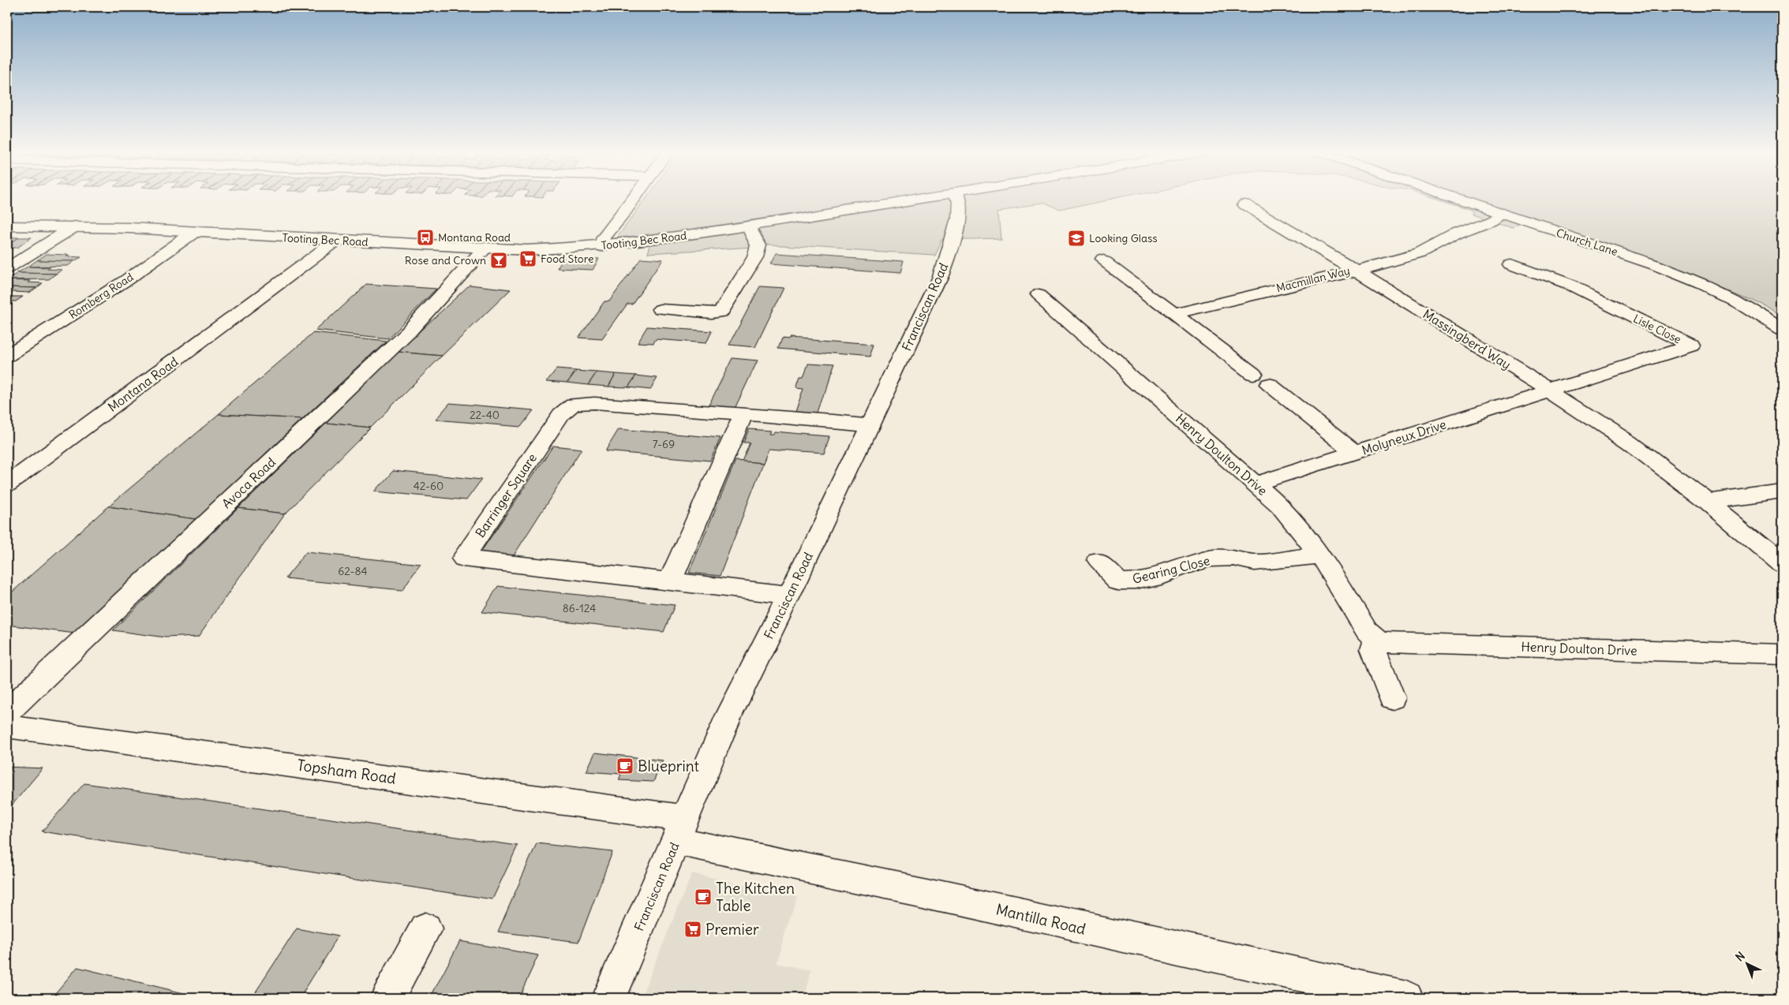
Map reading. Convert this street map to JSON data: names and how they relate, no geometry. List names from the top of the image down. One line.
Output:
{"streets":{"main road":["Tooting Bec Road","Church Lane","Macmillan Way","Romberg Road","Franciscan Road","Lisle Close","Massingberd Way","Montana Road","Molyneux Drive","Henry Doulton Drive","Avoca Road","Barringer Square","Gearing Close","Topsham Road","Mantilla Road"]},"crossings":[["Tooting Bec Road","Romberg Road"],["Tooting Bec Road","Montana Road"],["Tooting Bec Road","Avoca Road"],["Macmillan Way","Massingberd Way"],["Franciscan Road","Barringer Square"],["Franciscan Road","Topsham Road"],["Franciscan Road","Mantilla Road"],["Lisle Close","Massingberd Way"],["Lisle Close","Molyneux Drive"],["Massingberd Way","Molyneux Drive"],["Molyneux Drive","Henry Doulton Drive"],["Henry Doulton Drive","Gearing Close"],["Topsham Road","Mantilla Road"]],"places":{"bus stop":["Montana Road"],"school or university":["Looking Glass"],"supermarket":["Food Store","Premier"],"bar":["Rose and Crown"],"cafe":["Blueprint","The Kitchen Table"]},"house_numbers":["22-40","7-69","42-60","62-84","86-124"],"north":"top left"}
